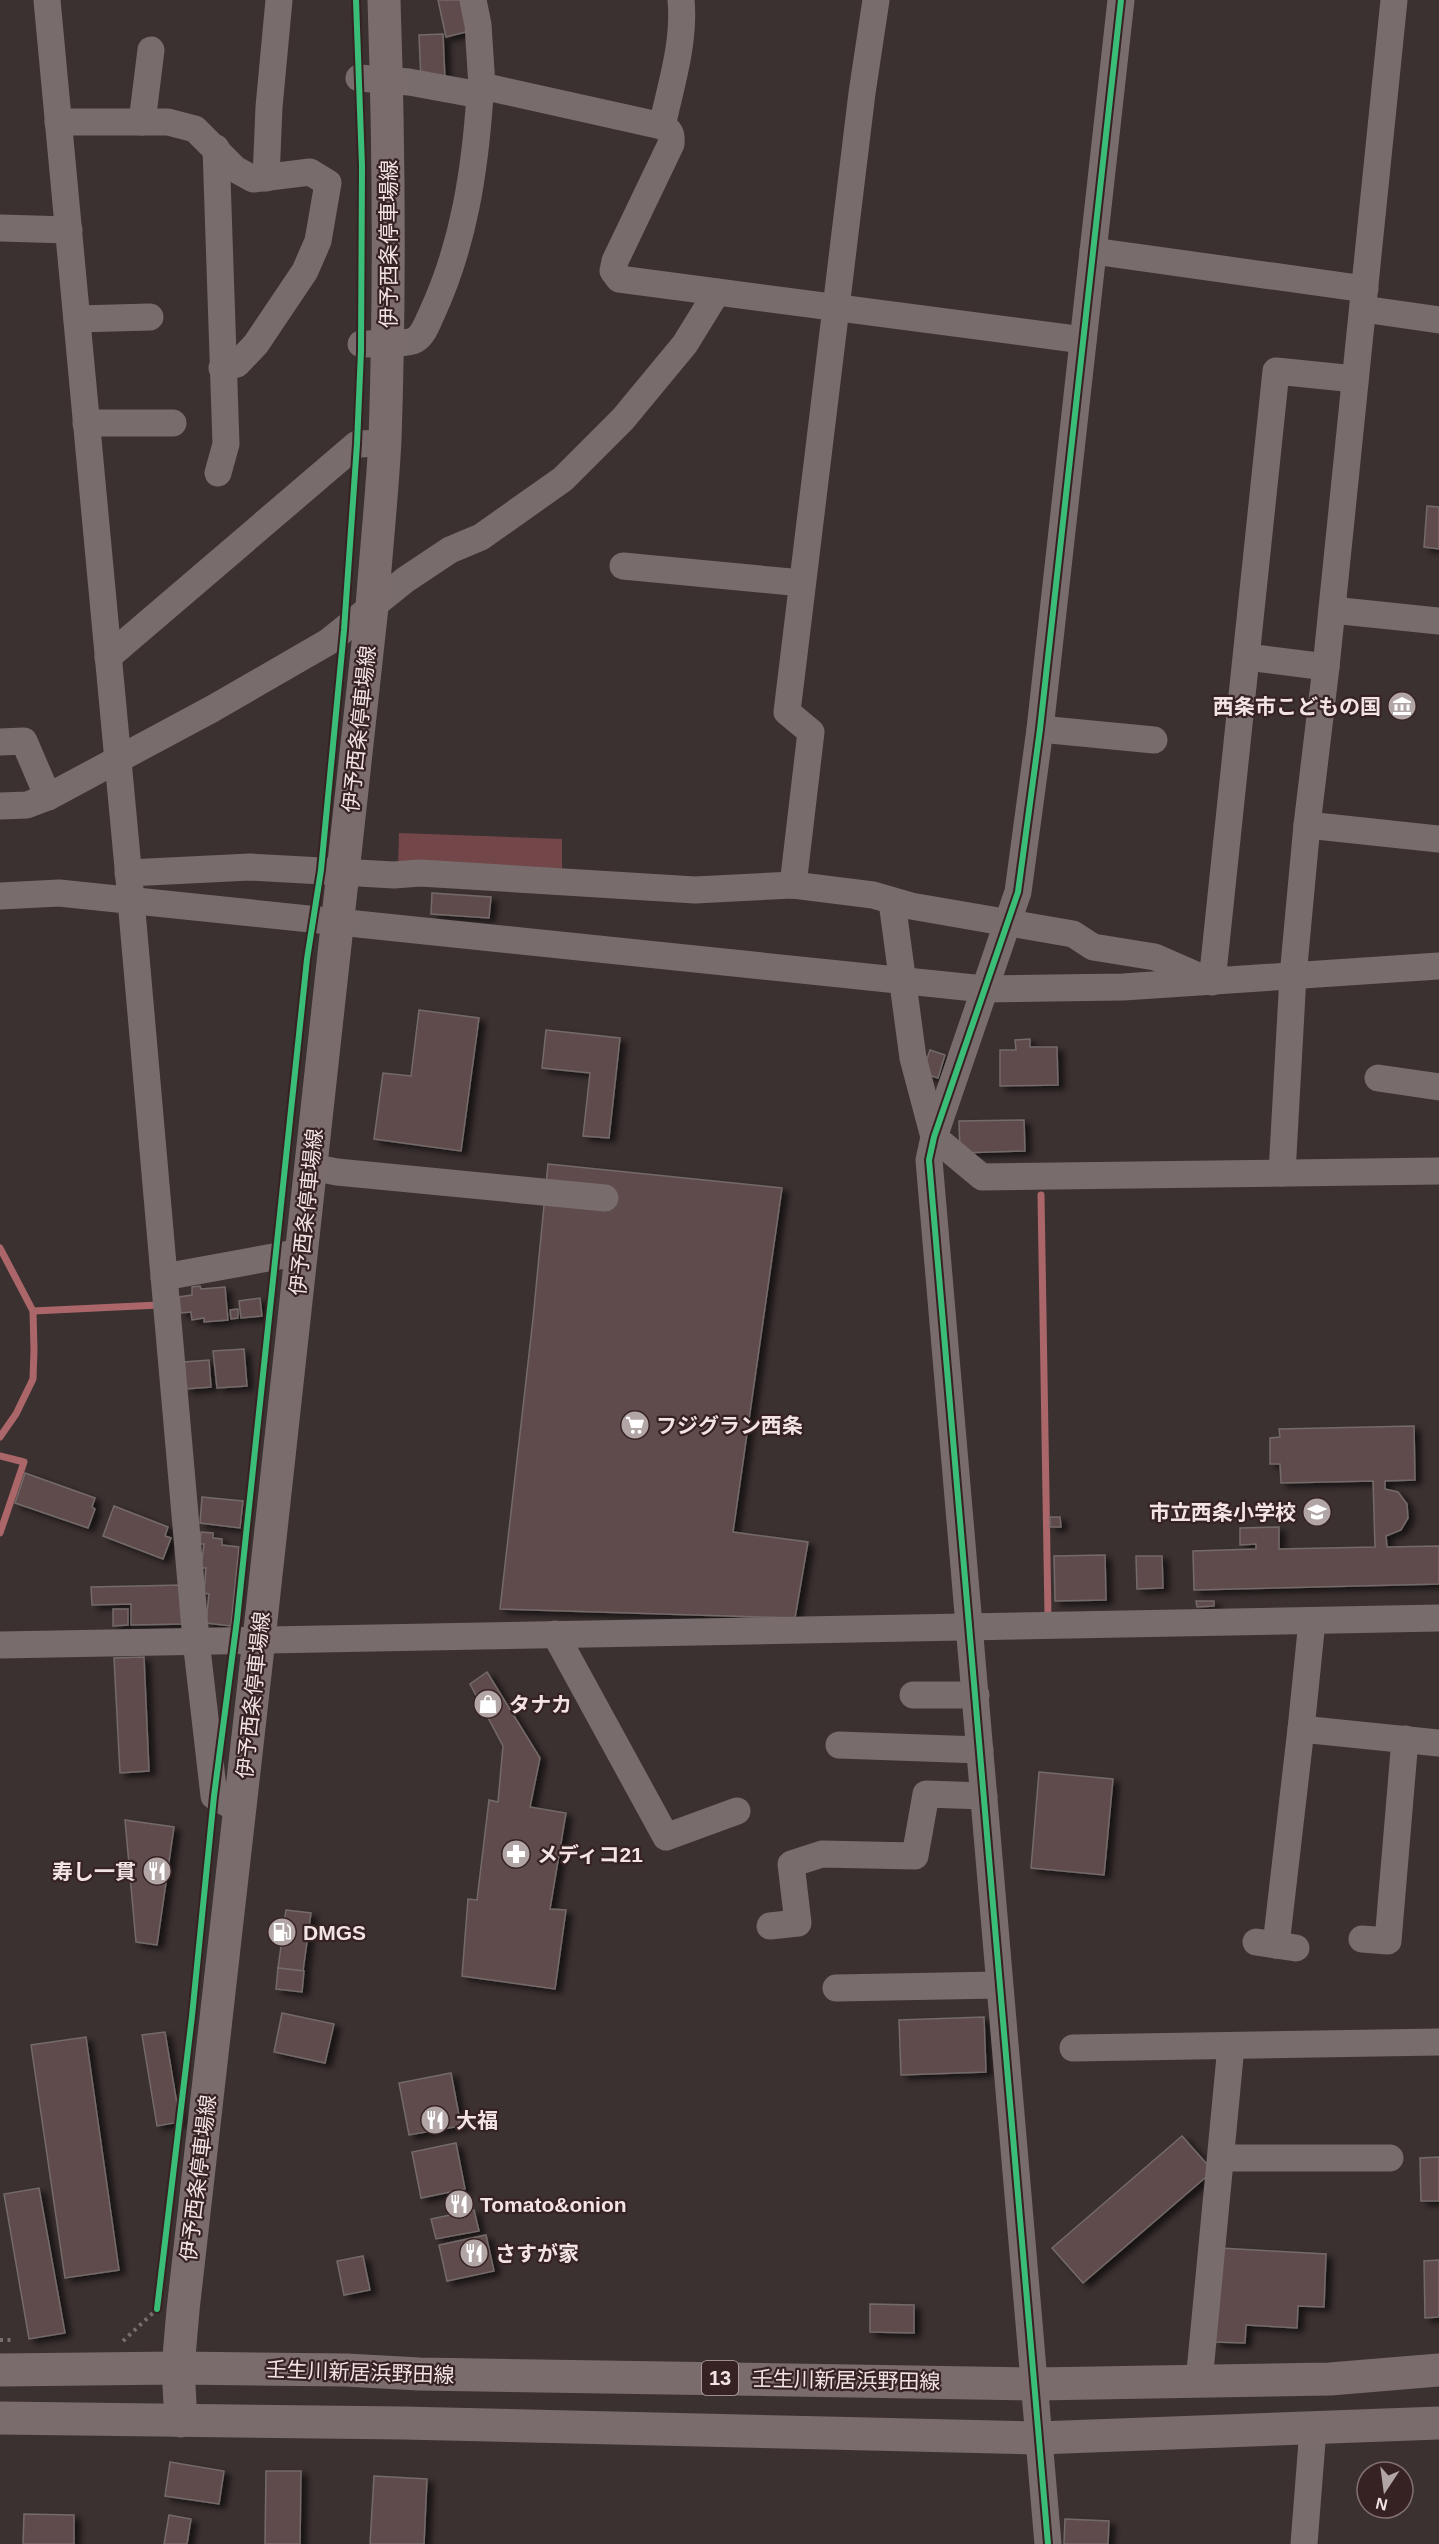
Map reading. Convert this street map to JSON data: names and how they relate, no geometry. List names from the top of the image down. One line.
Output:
{"streets":{"main road":["伊予西条停車場線","壬生川新居浜野田線","13"]},"crossings":[["伊予西条停車場線","壬生川新居浜野田線"]],"places":{"museum":["西条市こどもの国"],"supermarket":["フジグラン西条"],"school or university":["市立西条小学校"],"shop":["タナカ"],"pharmacy":["メディコ21"],"restaurant":["寿し一貫","大福","Tomato&onion","さすが家"],"fuel station":["DMGS"]},"north":"bottom"}
